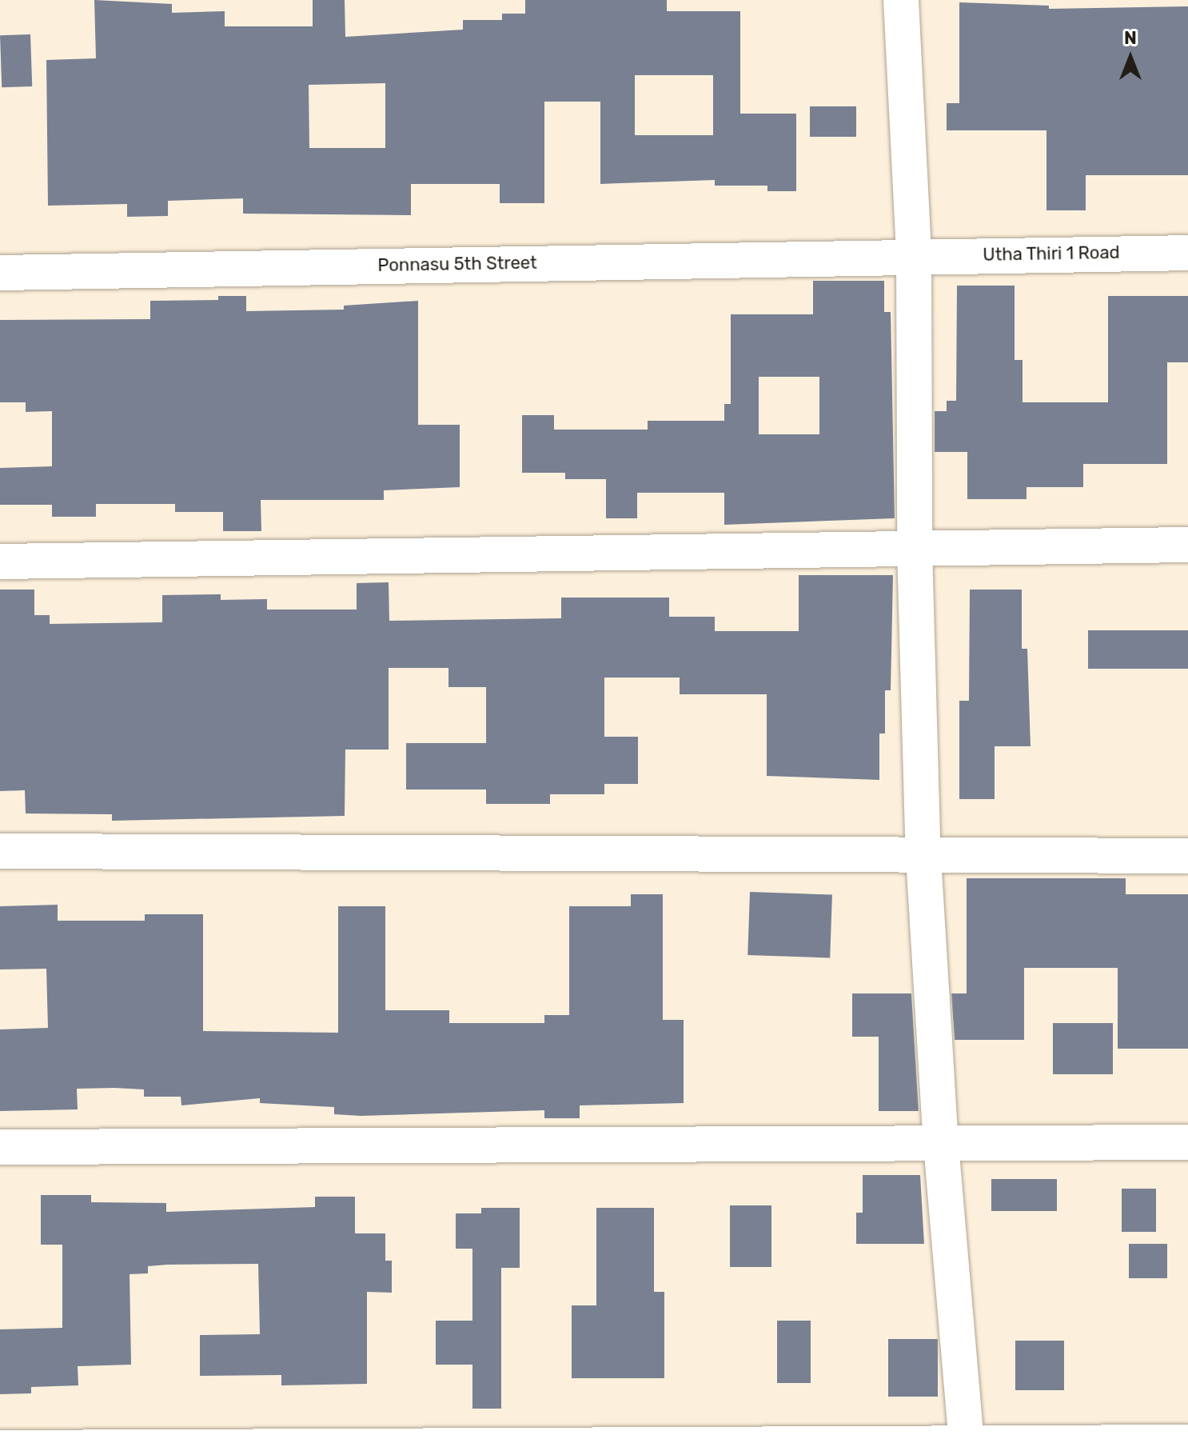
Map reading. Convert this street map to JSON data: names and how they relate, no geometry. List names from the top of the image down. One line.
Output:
{"streets":{"street":["Utha Thiri 1 Road","Ponnasu 5th Street"]},"crossings":[["Utha Thiri 1 Road","Ponnasu 5th Street"]],"north":"top"}
